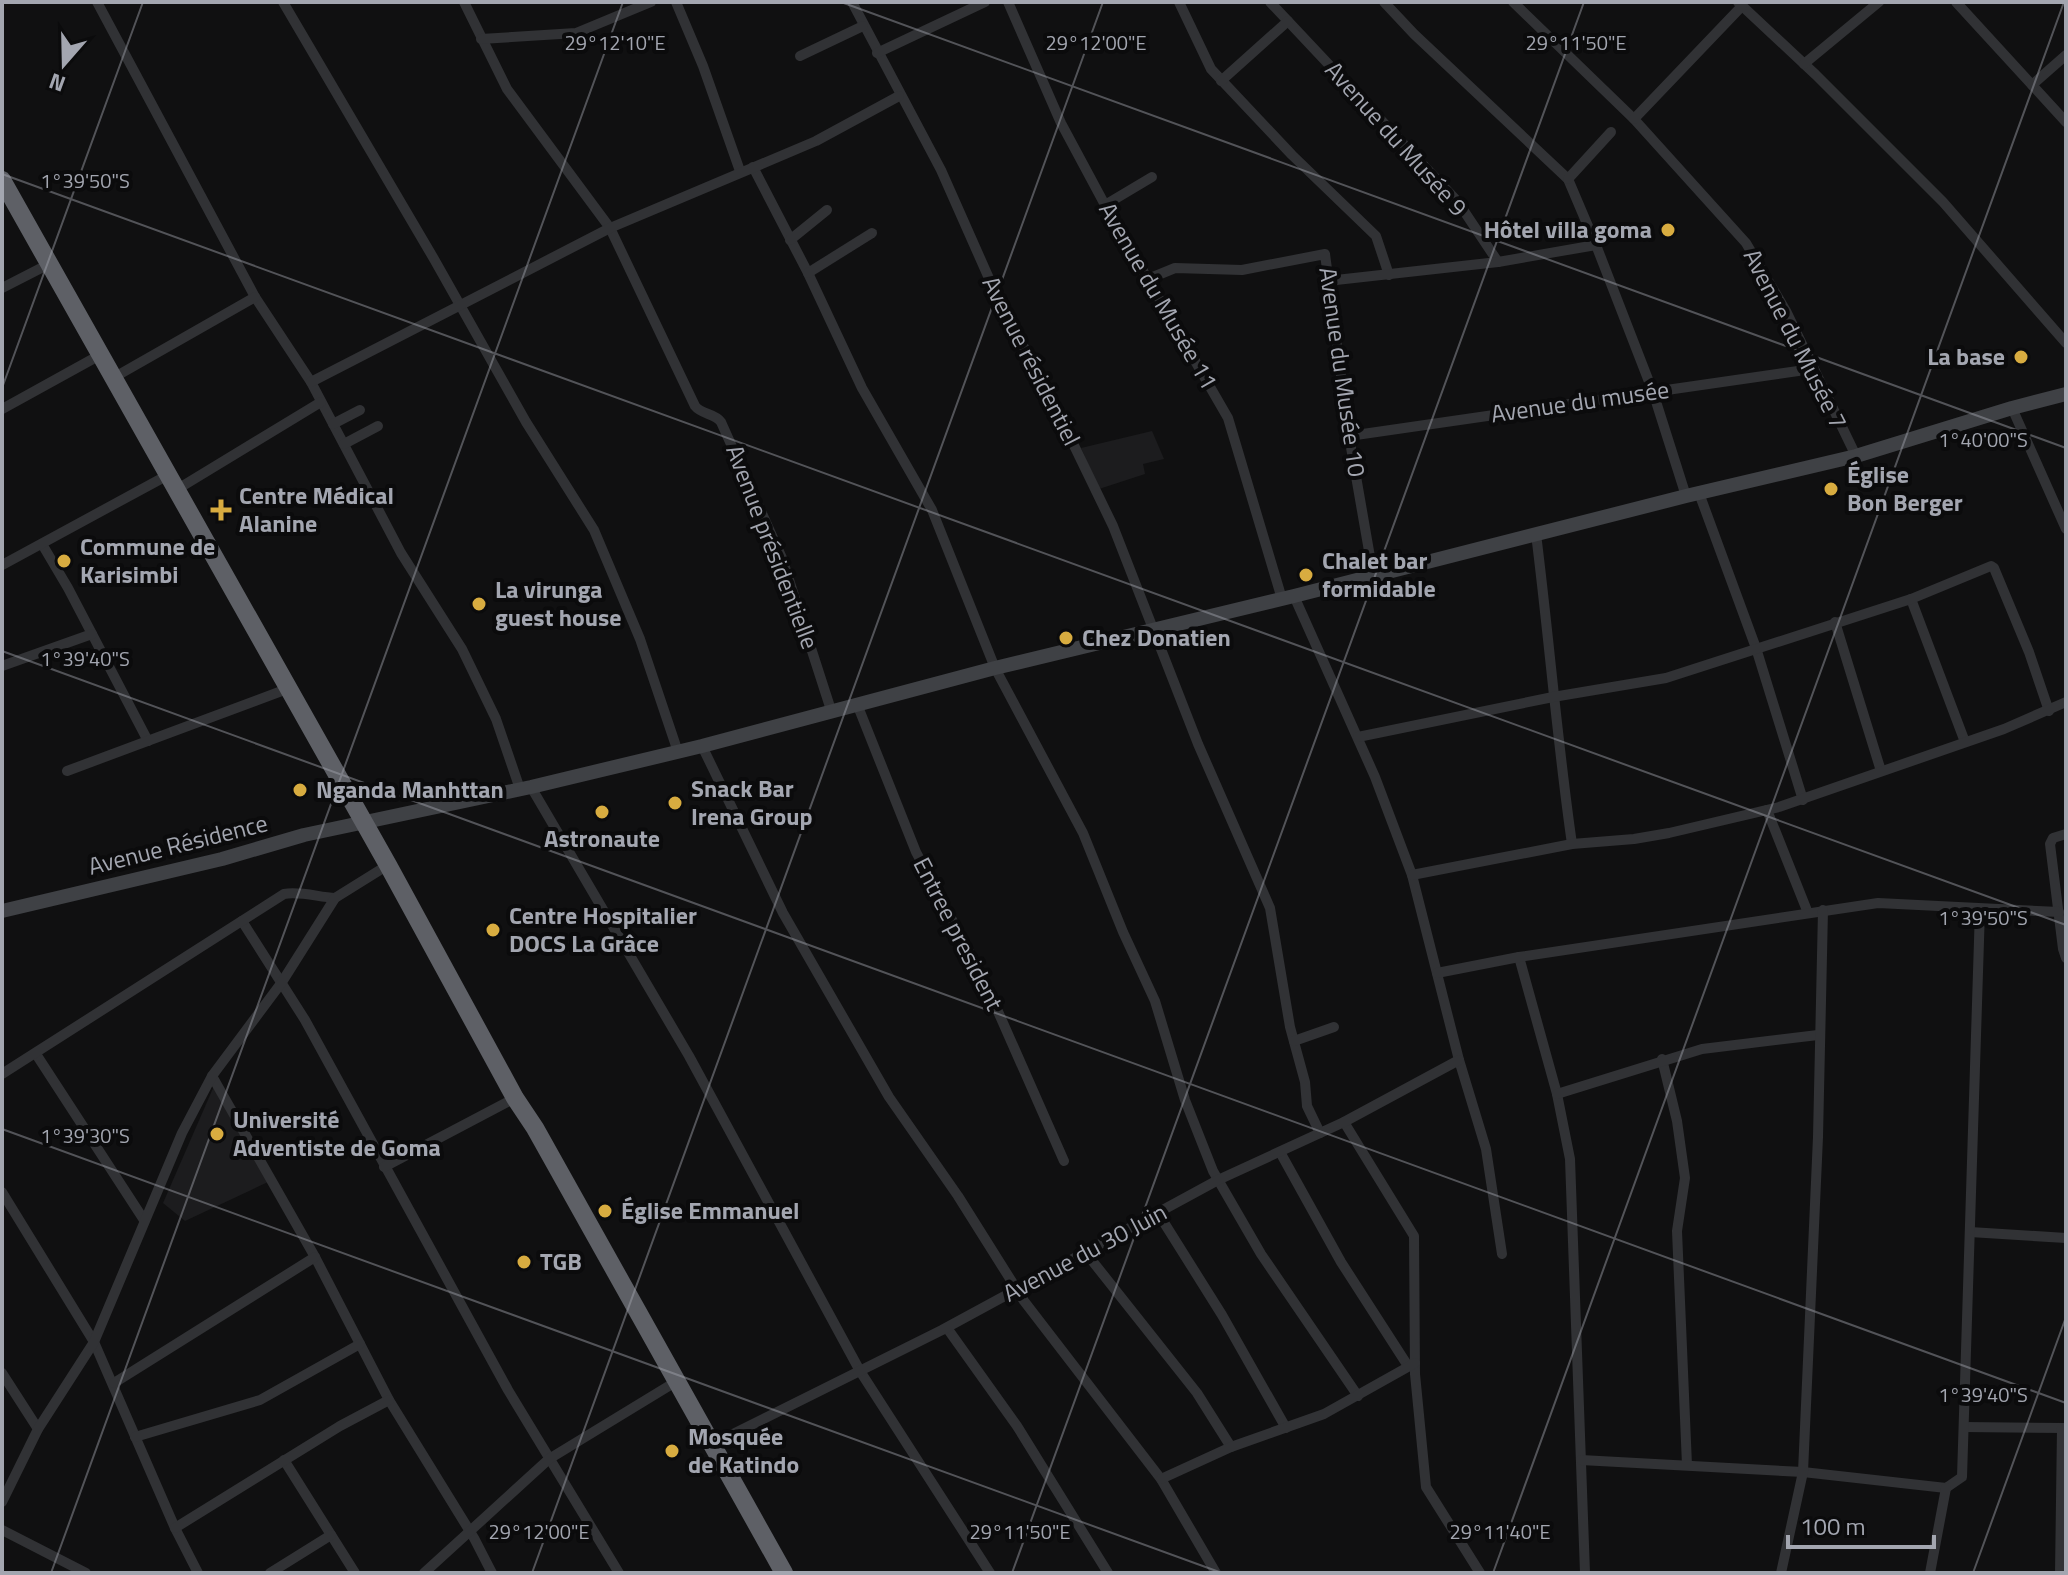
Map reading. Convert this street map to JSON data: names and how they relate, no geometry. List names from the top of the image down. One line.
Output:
{"streets":{"street":["Avenue du Musée 9","Avenue du Musée 11","Avenue du Musée 7","Avenue résidentiel","Avenue du Musée 10","Avenue du musée","Avenue présidentielle","Avenue Résidence","Entree president","Avenue du 30 Juin"]},"crossings":[["Avenue du Musée 11","Avenue du Musée 10"],["Avenue du Musée 11","Avenue Résidence"],["Avenue du Musée 11","Avenue du 30 Juin"],["Avenue du Musée 7","Avenue du musée"],["Avenue du Musée 7","Avenue Résidence"],["Avenue résidentiel","Avenue Résidence"],["Avenue résidentiel","Avenue du 30 Juin"],["Avenue du Musée 10","Avenue du musée"],["Avenue du Musée 10","Avenue Résidence"],["Avenue présidentielle","Avenue Résidence"],["Avenue Résidence","Entree president"]],"places":{"other":["Hôtel villa goma","La base","Église Bon Berger","Commune de Karisimbi","Chalet bar formidable","La virunga guest house","Chez Donatien","Nganda Manhttan","Snack Bar Irena Group","Astronaute","Centre Hospitalier DOCS La Grâce","Université Adventiste de Goma","Église Emmanuel","TGB","Mosquée de Katindo"],"health":["Centre Médical Alanine"]},"scale_bar":"100 m","north":"bottom","coordinates":["29°12'10\"E","29°12'00\"E","29°11'50\"E","1°39'50\"S","1°40'00\"S","1°39'40\"S","1°39'30\"S","29°11'40\"E"]}
